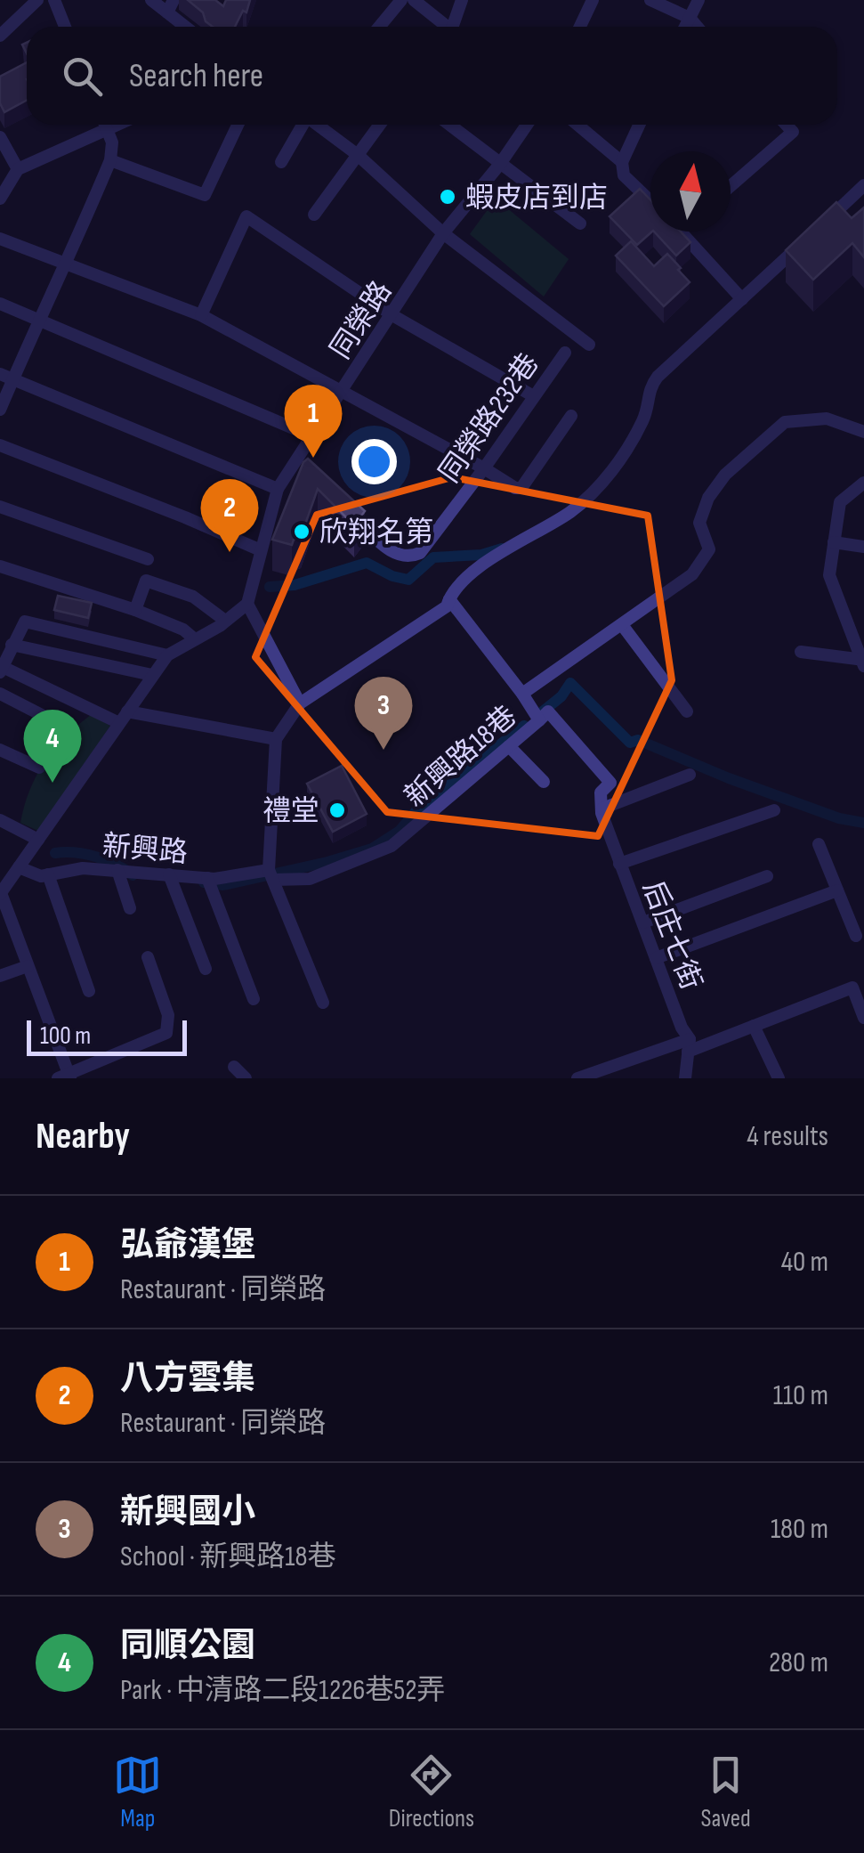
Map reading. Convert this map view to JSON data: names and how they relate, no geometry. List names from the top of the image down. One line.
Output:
{"streets":{"street":["同榮路","同榮路232巷","新興路18巷","新興路","后庄七街"]},"crossings":[["新興路18巷","新興路"],["新興路18巷","后庄七街"]],"places":["蝦皮店到店","欣翔名第","禮堂"],"scale_bar":"100 m","north":"top","page":{"search":"Search here","pins":["1","2","3","4"],"scale":"100 m","heading":["Nearby","4 results"],"list":[{"mark":"1","name":"弘爺漢堡","note":"Restaurant · 同榮路","value":"40 m"},{"mark":"2","name":"八方雲集","note":"Restaurant · 同榮路","value":"110 m"},{"mark":"3","name":"新興國小","note":"School · 新興路18巷","value":"180 m"},{"mark":"4","name":"同順公園","note":"Park · 中清路二段1226巷52弄","value":"280 m"}],"nav":["Map","Directions","Saved"]}}
